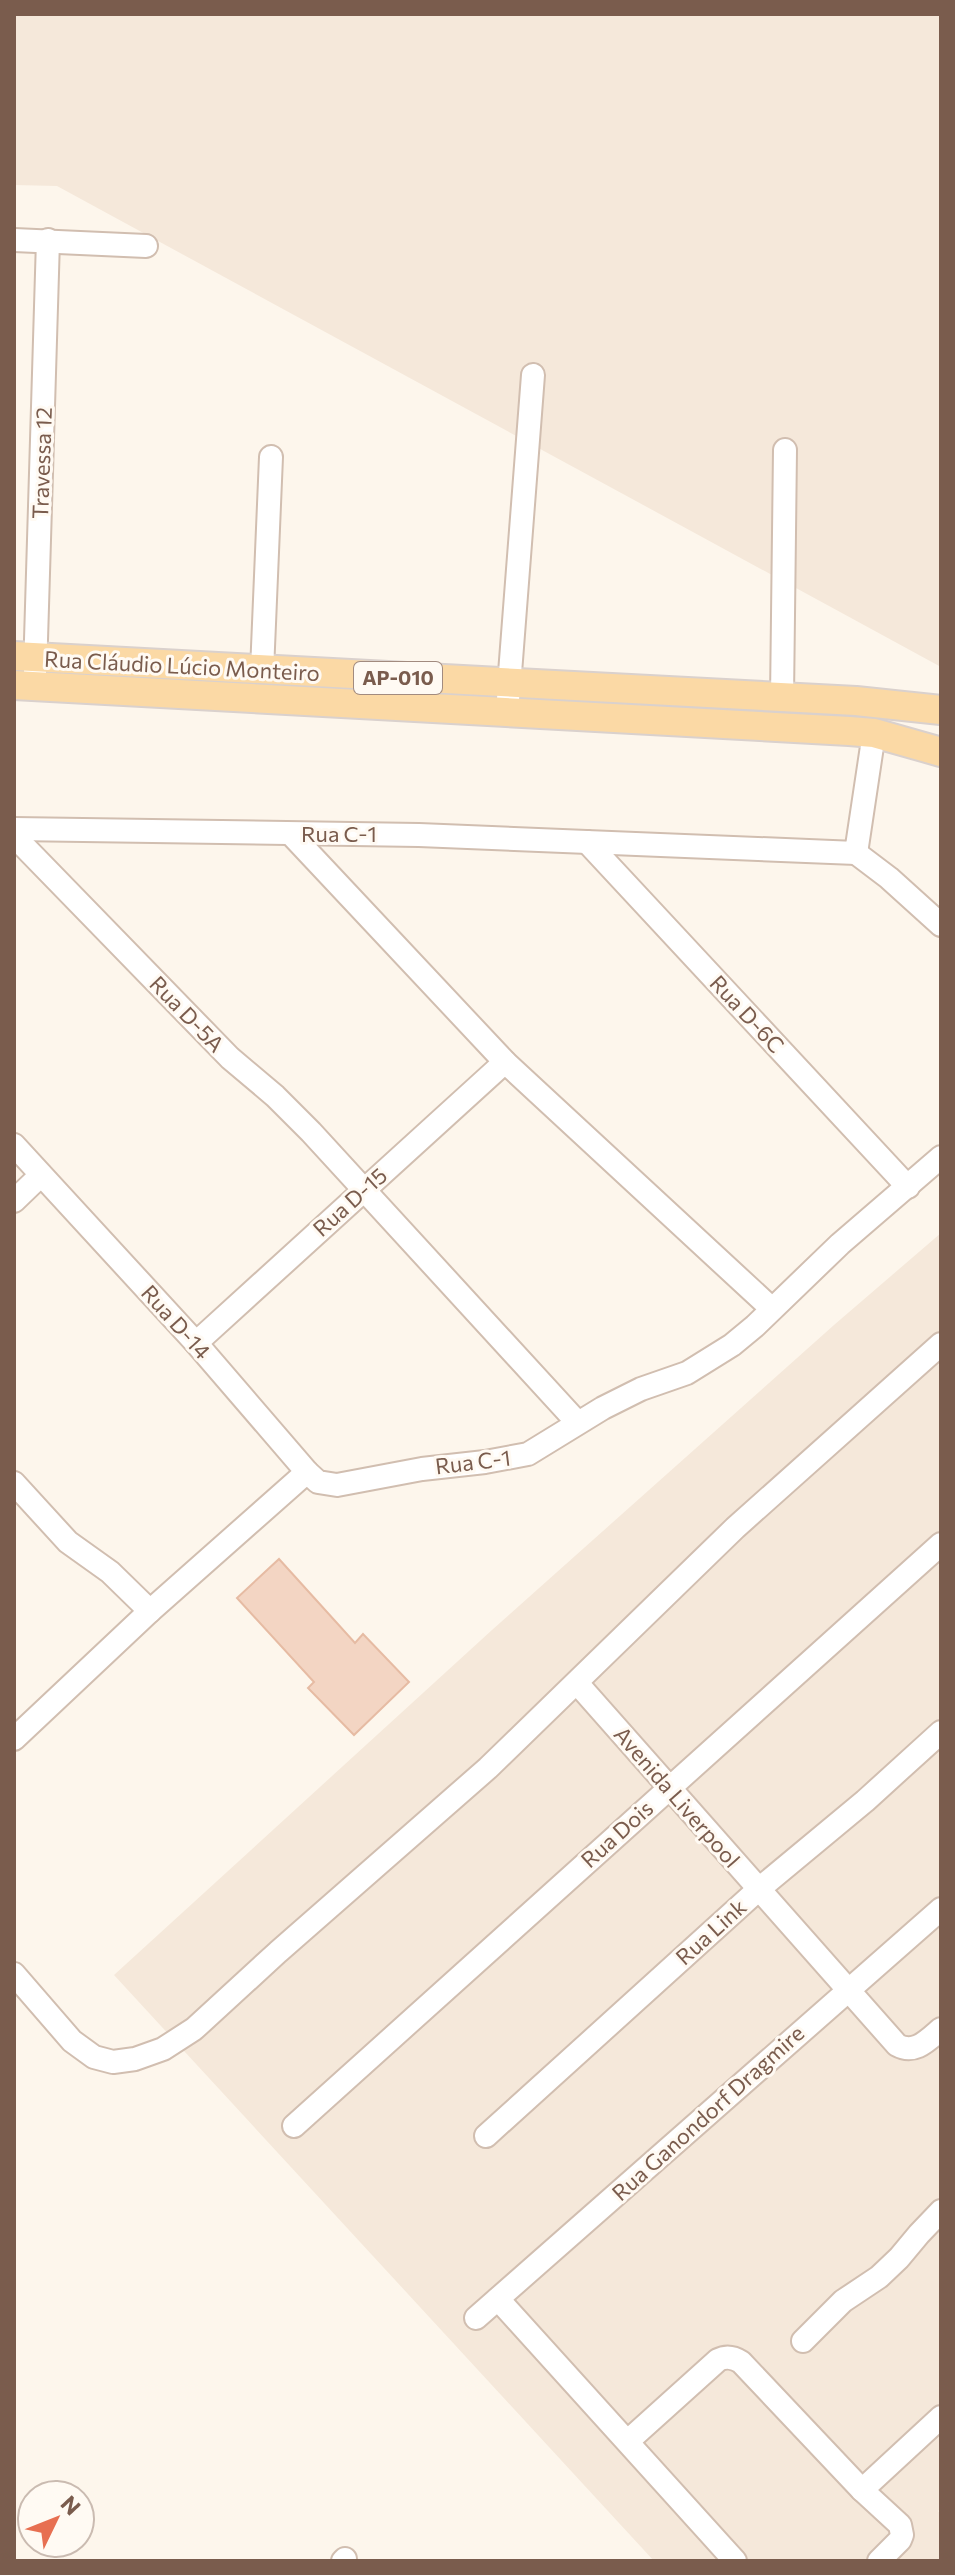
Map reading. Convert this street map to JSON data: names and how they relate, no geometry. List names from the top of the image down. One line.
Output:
{"streets":{"main road":["Rua Cláudio Lúcio Monteiro","AP-010"],"street":["Travessa 12","Rua C-1","Rua D-5A","Rua D-6C","Rua D-15","Rua D-14","Avenida Liverpool","Rua Dois","Rua Link","Rua Ganondorf Dragmire"]},"crossings":[["Travessa 12","Rua Cláudio Lúcio Monteiro"],["Rua Cláudio Lúcio Monteiro","AP-010"],["Rua C-1","Rua D-5A"],["Rua C-1","Rua D-6C"],["Rua C-1","Rua D-14"],["Rua D-5A","Rua D-15"],["Rua D-15","Rua D-14"],["Avenida Liverpool","Rua Dois"],["Avenida Liverpool","Rua Link"],["Avenida Liverpool","Rua Ganondorf Dragmire"]],"north":"top right"}
